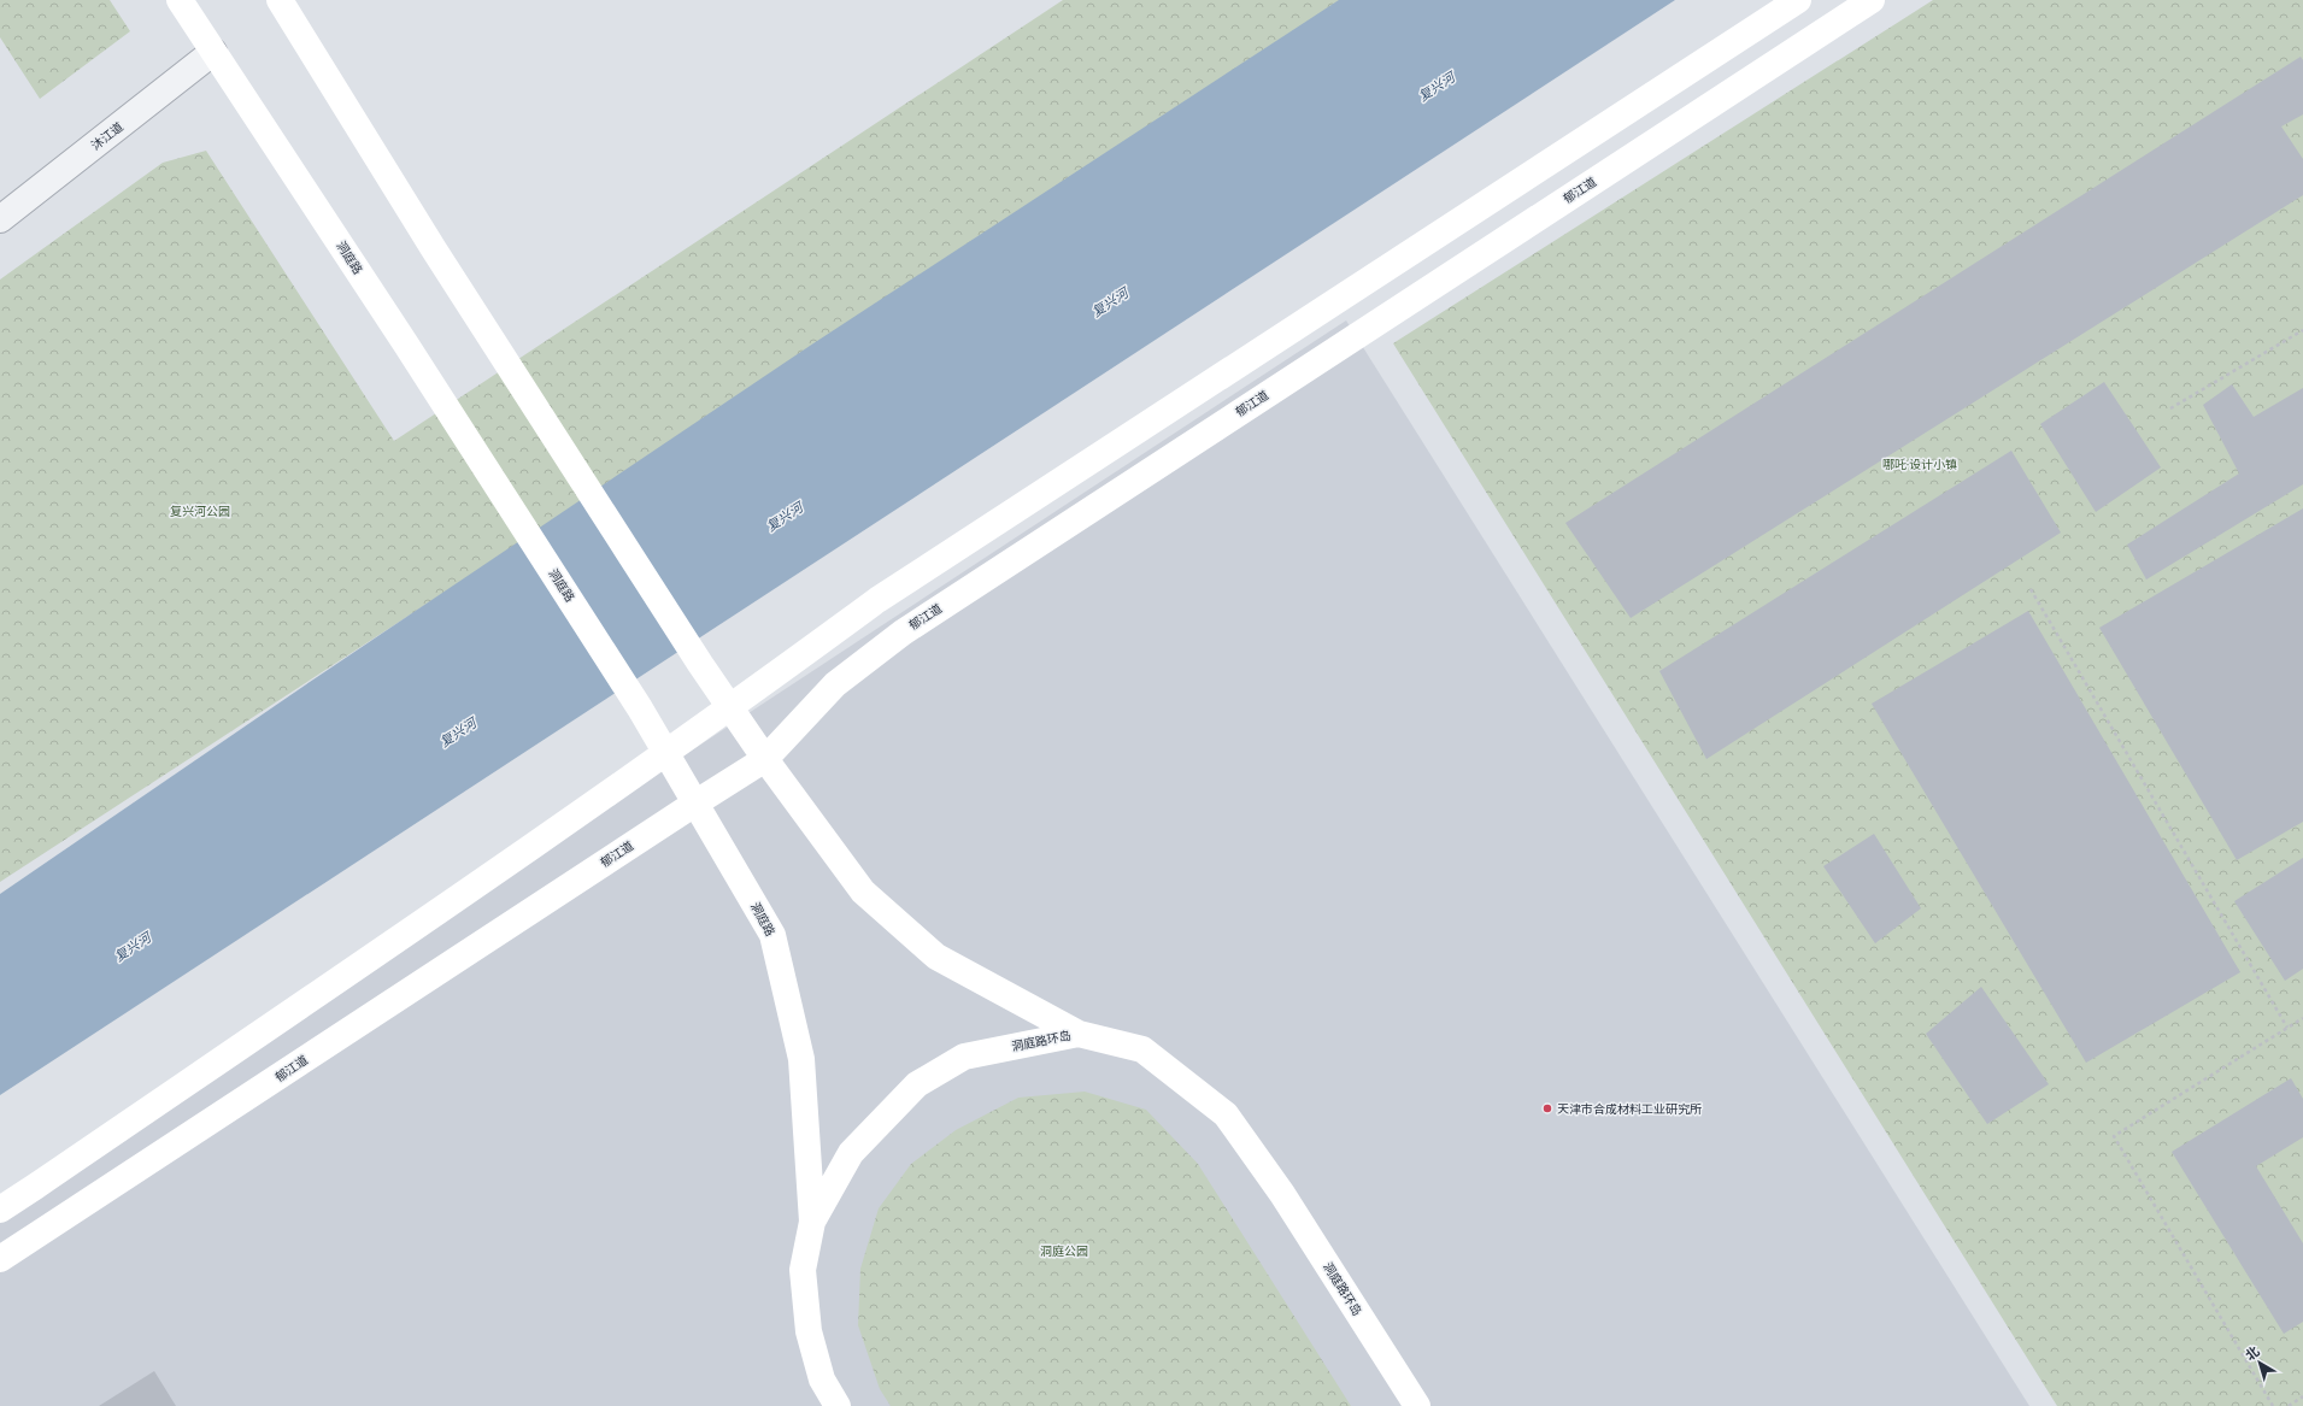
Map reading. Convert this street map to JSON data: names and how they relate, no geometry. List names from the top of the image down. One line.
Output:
{"streets":{"main road":["郁江道","洞庭路","洞庭路环岛"],"street":["沐江道"]},"crossings":[["沐江道","洞庭路"],["郁江道","洞庭路"],["洞庭路","洞庭路环岛"]],"water":["复兴河"],"parks":["哪吒·设计小镇","复兴河公园","洞庭公园"],"places":["天津市合成材料工业研究所"],"north":"top left"}
